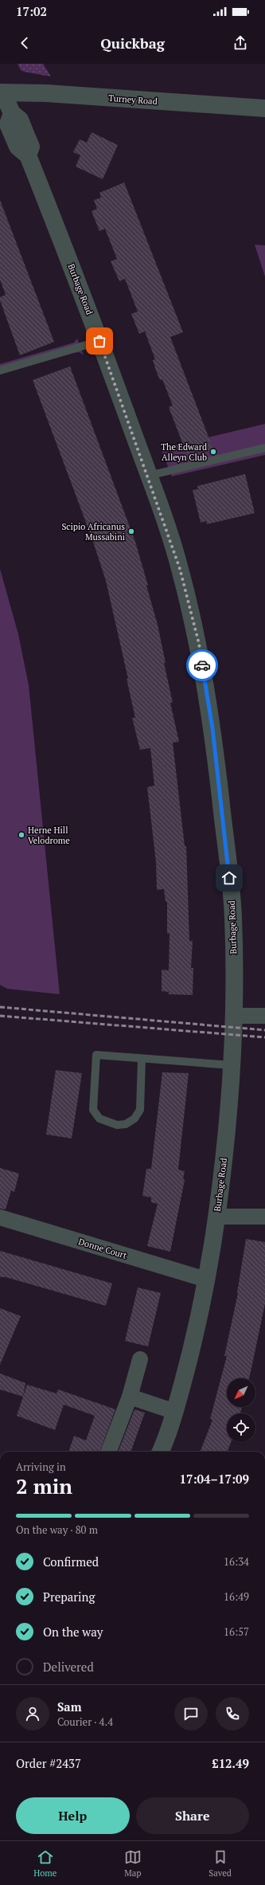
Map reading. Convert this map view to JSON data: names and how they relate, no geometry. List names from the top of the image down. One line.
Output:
{"streets":{"street":["Turney Road","Burbage Road","Donne Court"]},"crossings":[["Turney Road","Burbage Road"],["Burbage Road","Donne Court"]],"places":["The Edward Alleyn Club","Scipio Africanus Mussabini","Herne Hill Velodrome"],"north":"bottom left","page":{"status":"17:02","header":"Quickbag","heading":["2 min","Arriving in","17:04–17:09"],"panel":["Sam","Courier · 4.4","Order #2437","£12.49"],"bar":"On the way · 80 m","list":[["Confirmed","16:34"],["Preparing","16:49"],["On the way","16:57"],"Delivered"],"buttons":["Help","Share"],"tabs":["Home","Map","Saved"]}}
